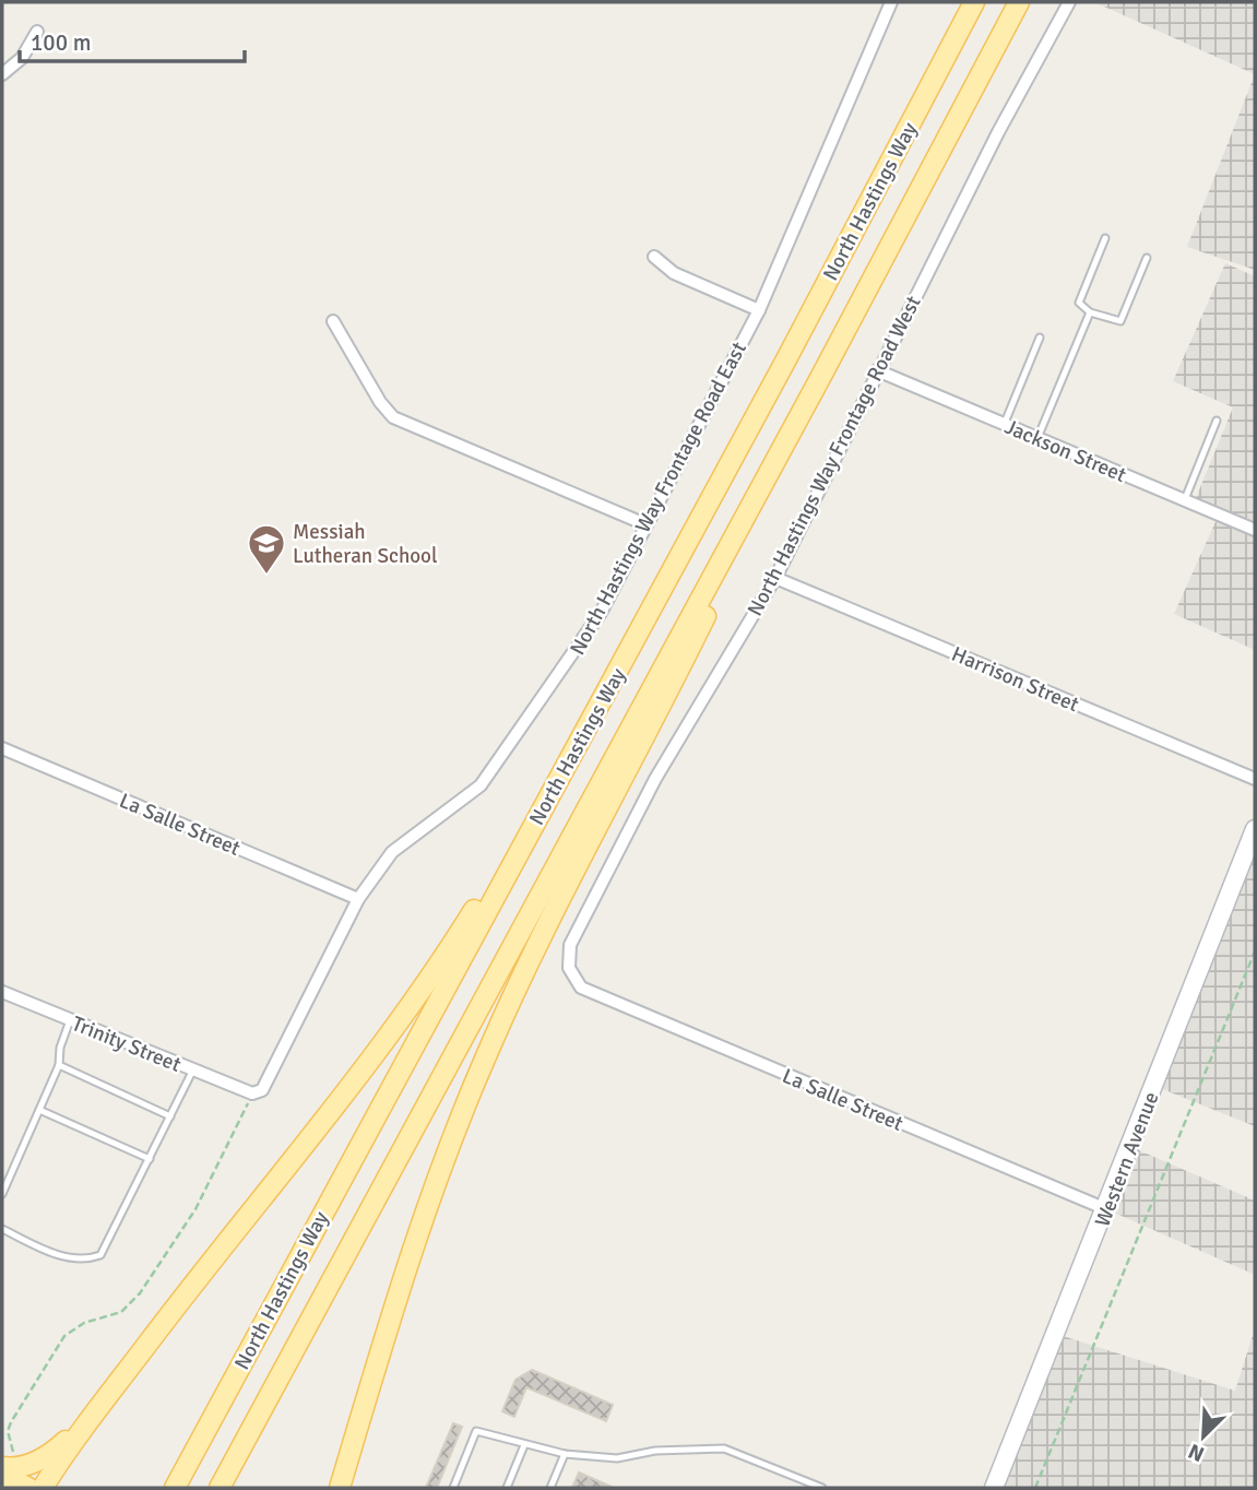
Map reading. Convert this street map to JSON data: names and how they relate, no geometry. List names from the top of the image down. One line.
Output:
{"streets":{"main road":["North Hastings Way"],"street":["Jackson Street","North Hastings Way Frontage Road West","North Hastings Way Frontage Road East","Harrison Street","La Salle Street","Trinity Street","Western Avenue"]},"crossings":[["Jackson Street","North Hastings Way Frontage Road West"],["North Hastings Way Frontage Road West","Harrison Street"],["North Hastings Way Frontage Road West","La Salle Street"],["North Hastings Way Frontage Road East","La Salle Street"],["North Hastings Way Frontage Road East","Trinity Street"],["La Salle Street","Western Avenue"]],"places":{"school or university":["Messiah Lutheran School"]},"scale_bar":"100 m","north":"bottom left"}
